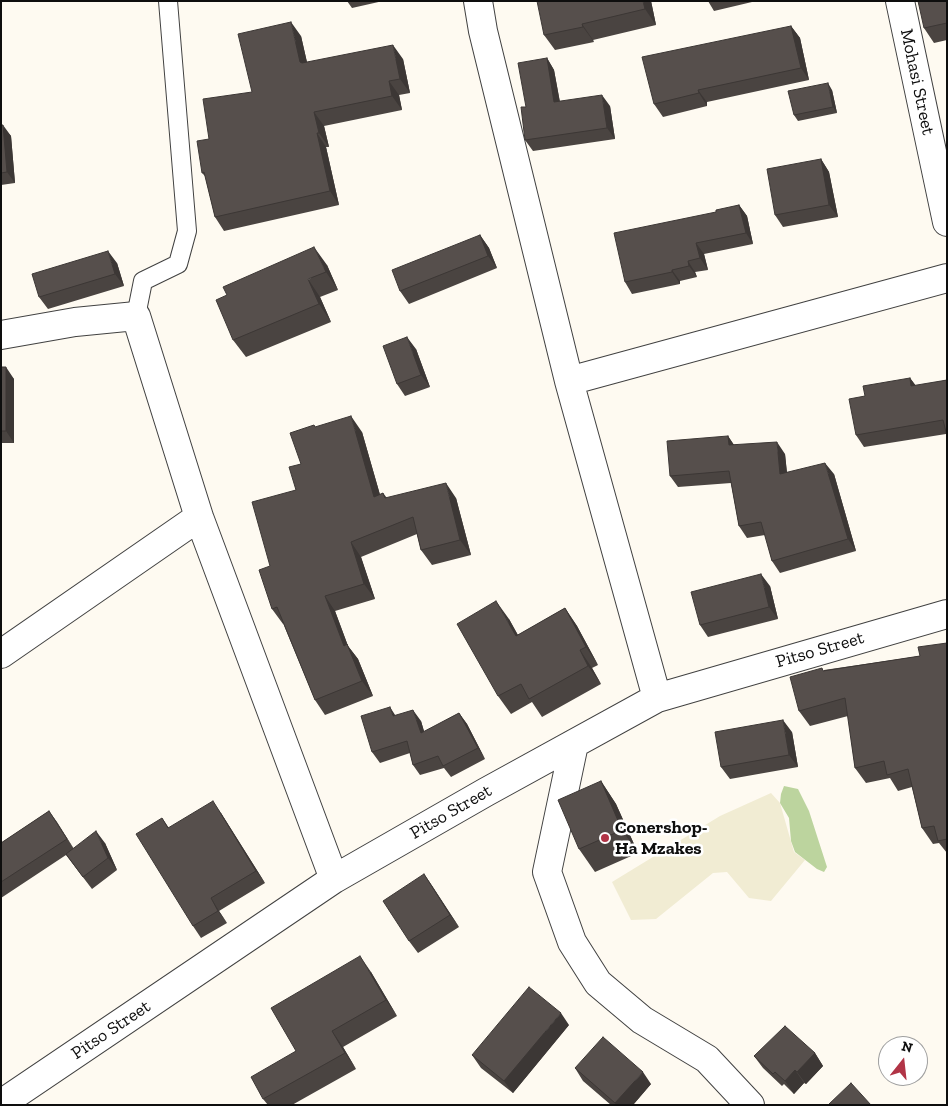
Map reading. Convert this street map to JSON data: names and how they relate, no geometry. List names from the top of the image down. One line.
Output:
{"streets":{"street":["Mohasi Street","Pitso Street"]},"places":["Conershop- Ha Mzakes"],"north":"top"}
